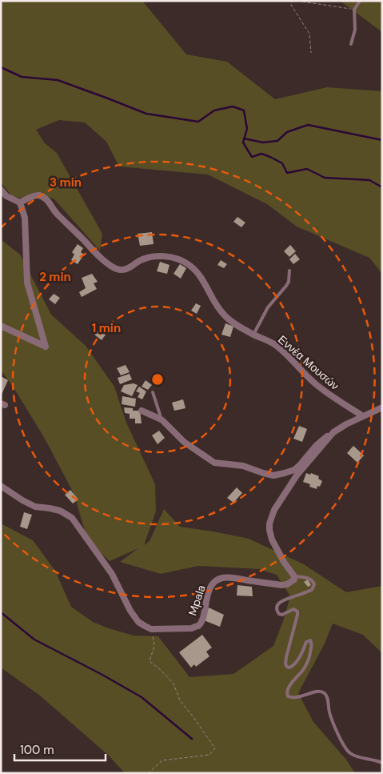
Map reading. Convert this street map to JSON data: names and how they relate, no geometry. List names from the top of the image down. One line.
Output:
{"streets":{"street":["Εννέα Μουσών","Mpala"]},"scale_bar":"100 m","rings":["3 min","2 min","1 min"]}
